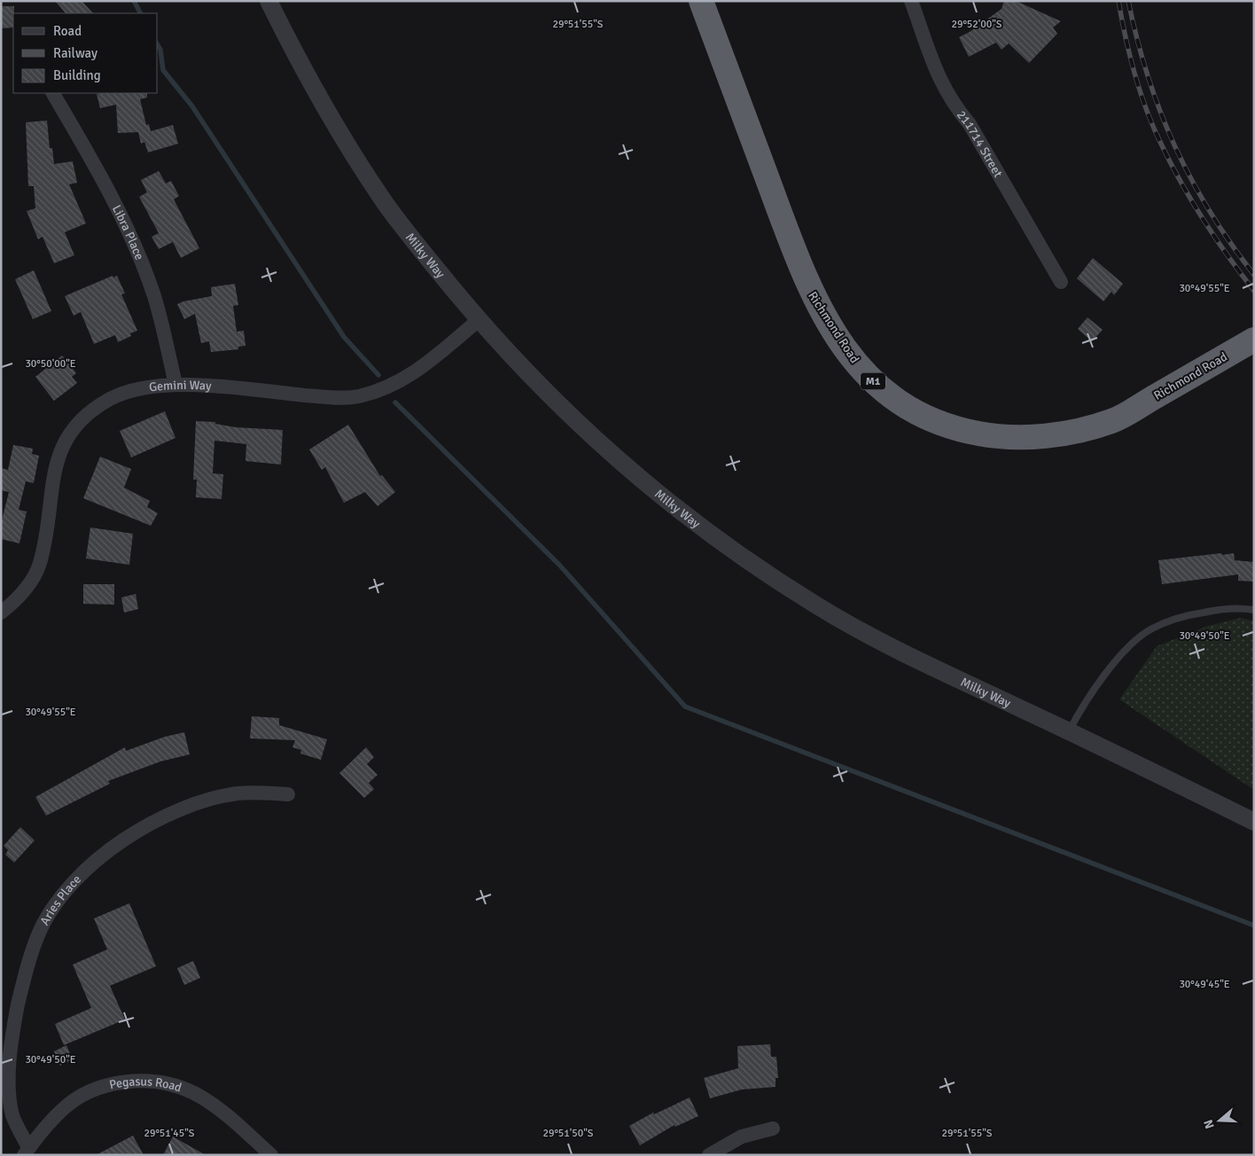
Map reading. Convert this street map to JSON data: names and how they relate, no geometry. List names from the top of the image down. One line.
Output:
{"streets":{"highway":["Richmond Road","M1"],"street":["211714 Street","Libra Place","Milky Way","Gemini Way","Aries Place","Pegasus Road"]},"crossings":[["Libra Place","Gemini Way"],["Milky Way","Gemini Way"],["Aries Place","Pegasus Road"]],"legend":["Road","Railway","Building"],"north":"left","coordinates":["29°51'55\"S","29°52'00\"S","30°49'55\"E","30°50'00\"E","30°49'50\"E","30°49'45\"E","29°51'45\"S","29°51'50\"S"]}
